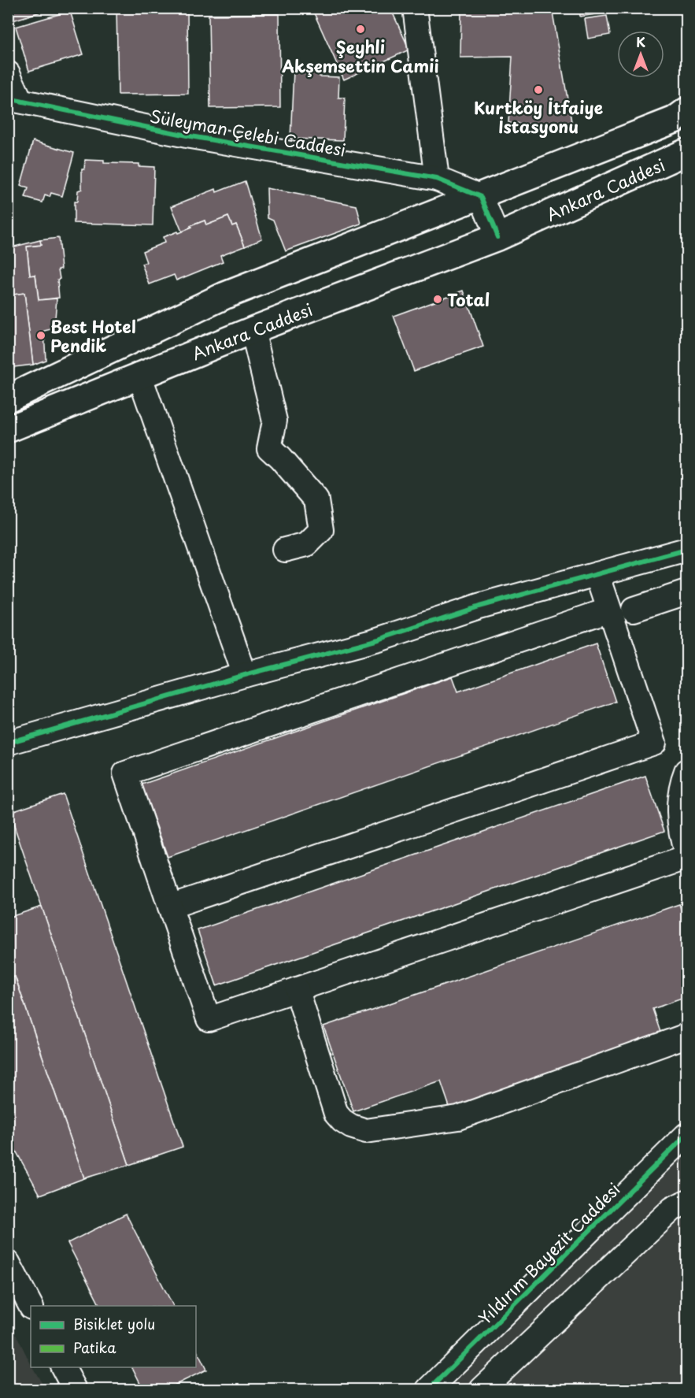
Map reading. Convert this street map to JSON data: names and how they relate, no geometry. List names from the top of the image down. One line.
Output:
{"streets":{"main road":["Ankara Caddesi"],"street":["Süleyman Çelebi Caddesi","Yıldırım Bayezit Caddesi"]},"places":["Şeyhli Akşemsettin Camii","Kurtköy İtfaiye İstasyonu","Total","Best Hotel Pendik"],"legend":["Bisiklet yolu","Patika"],"north":"top"}
